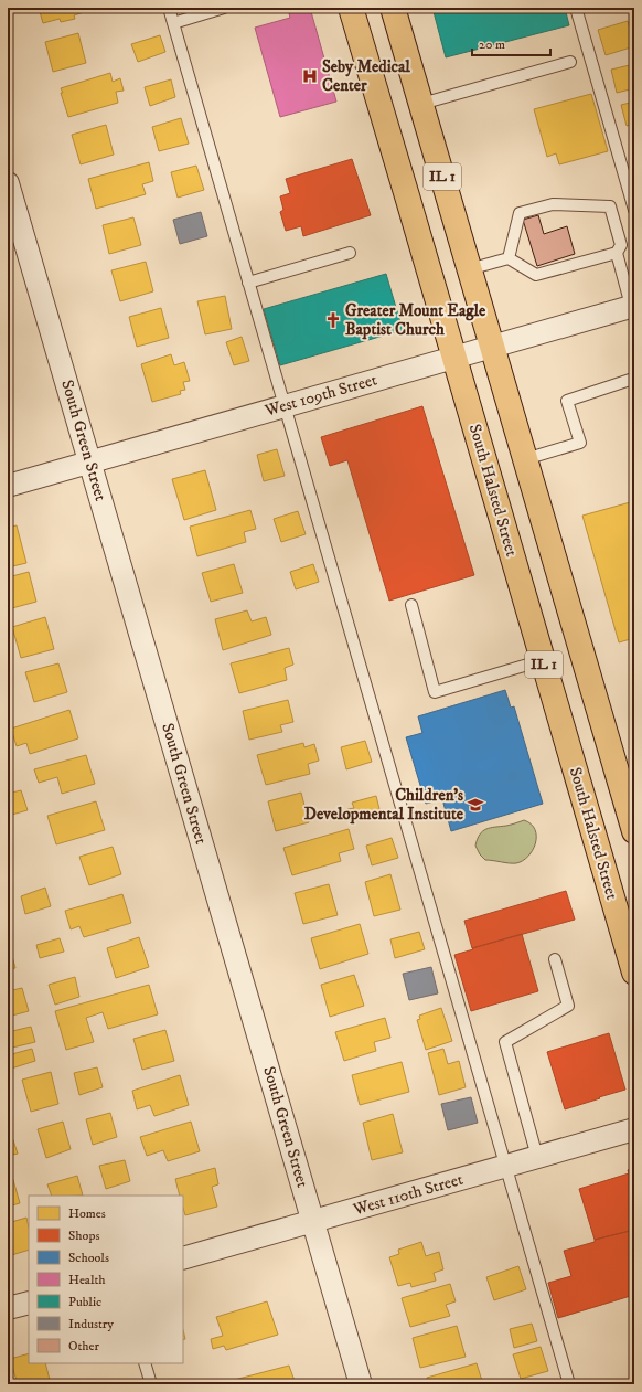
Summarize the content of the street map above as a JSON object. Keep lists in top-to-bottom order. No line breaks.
{"streets":{"main road":["IL 1","South Halsted Street"],"street":["West 109th Street","South Green Street","West 110th Street"]},"crossings":[["IL 1","West 109th Street"],["West 109th Street","South Green Street"],["West 109th Street","South Halsted Street"],["South Green Street","West 110th Street"]],"places":{"hospital":["Seby Medical Center"],"church":["Greater Mount Eagle Baptist Church"],"school or university":["Children's Developmental Institute"]},"legend":["Homes","Shops","Schools","Health","Public","Industry","Other"],"scale_bar":"20 m"}
